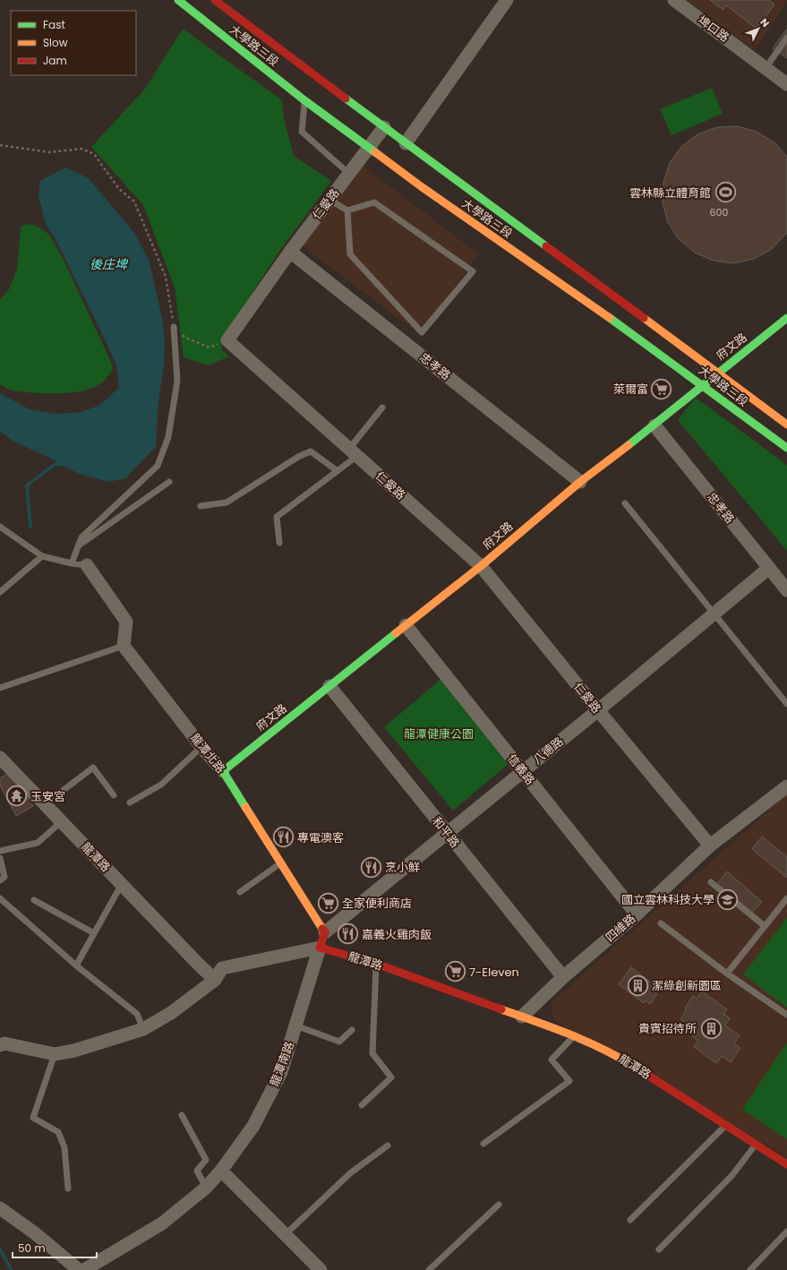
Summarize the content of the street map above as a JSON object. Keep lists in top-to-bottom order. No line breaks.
{"streets":{"street":["埤口路","大學路三段","仁愛路","府文路","忠孝路","八德路","龍潭北路","信義路","和平路","龍潭路","四維路","龍潭南路"]},"crossings":[["大學路三段","仁愛路"],["大學路三段","府文路"],["仁愛路","府文路"],["仁愛路","忠孝路"],["仁愛路","八德路"],["仁愛路","四維路"],["府文路","忠孝路"],["府文路","龍潭北路"],["府文路","信義路"],["府文路","和平路"],["忠孝路","八德路"],["八德路","龍潭北路"],["八德路","信義路"],["八德路","和平路"],["信義路","四維路"],["和平路","四維路"],["龍潭路","四維路"],["龍潭路","龍潭南路"]],"water":["後庄埤"],"parks":["龍潭健康公園"],"places":{"sports":["雲林縣立體育館"],"supermarket":["萊爾富","全家便利商店","7-Eleven"],"temple":["玉安宮"],"restaurant":["專電澳客","烹小鮮","嘉義火雞肉飯"],"school or university":["國立雲林科技大學"],"building":["潔綠創新園區","貴賓招待所"]},"house_numbers":["600"],"legend":["Fast","Slow","Jam"],"scale_bar":"50 m","north":"top right"}
